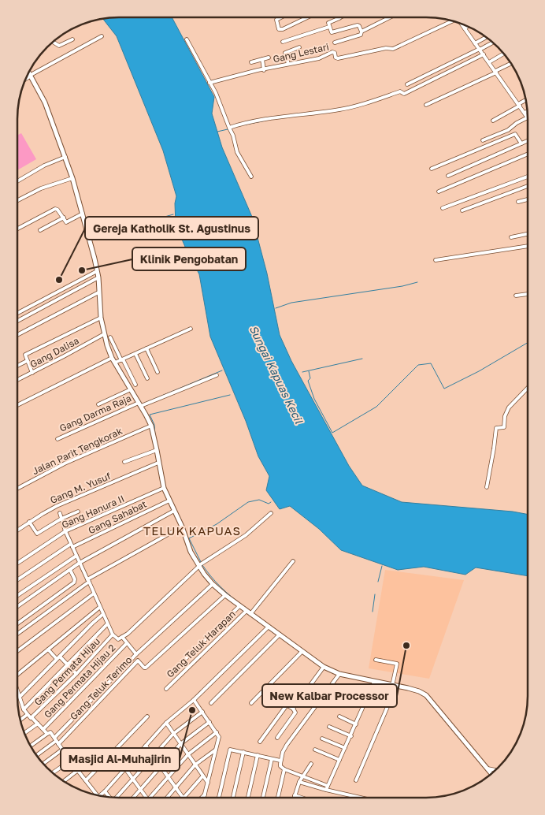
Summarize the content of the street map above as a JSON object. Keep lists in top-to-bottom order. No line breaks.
{"streets":{"street":["Gang Lestari","Gang Dalisa","Gang Darma Raja","Jalan Parit Tengkorak","Gang M. Yusuf","Gang Hanura II","Gang Sahabat","Gang Teluk Harapan","Gang Permata Hijau","Gang Permata Hijau 2","Gang Teluk Terimo"]},"crossings":[["Gang Hanura II","Gang Permata Hijau"],["Gang Sahabat","Gang Permata Hijau"]],"districts":["TELUK KAPUAS"],"water":["Sungai Kapuas Kecil"],"places":["Klinik Pengobatan","Gereja Katholik St. Agustinus","New Kalbar Processor","Masjid Al-Muhajirin"]}
